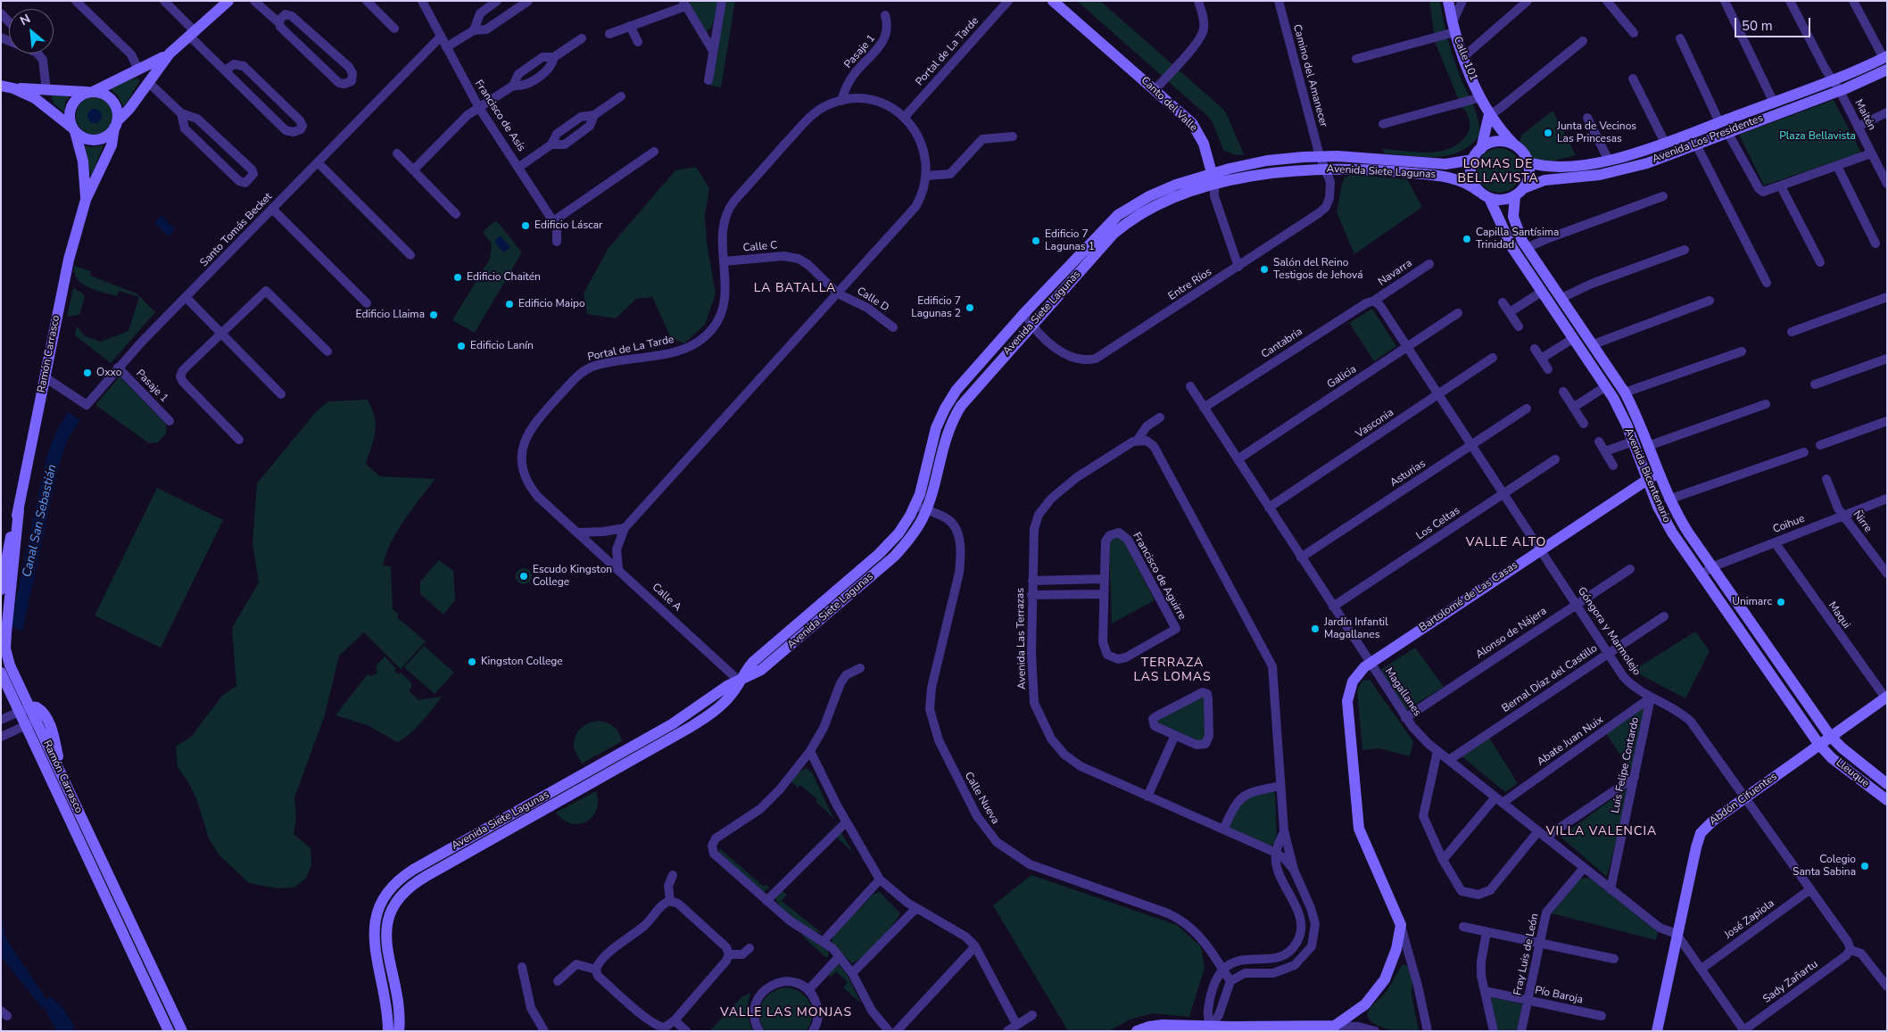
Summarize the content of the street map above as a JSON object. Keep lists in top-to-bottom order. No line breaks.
{"streets":{"street":["Pasaje 1","Portal de La Tarde","Calle 101","Camino del Amanecer","Canto del Valle","Maitén","Francisco de Asís","Avenida Los Presidentes","Avenida Siete Lagunas","Santo Tomás Becket","Calle C","Navarra","Entre Ríos","Calle D","Cantabria","Ramón Carrasco","Galicia","Vasconia","Asturias","Avenida Bicentenario","Ñirre","Los Celtas","Coihue","Francisco de Aguirre","Bartolomé de Las Casas","Calle A","Maqui","Góngora y Marmolejo","Alonso de Nájera","Avenida Las Terrazas","Bernal Díaz del Castillo","Magallanes","Abate Juan Nuix","Luis Felipe Contardo","Lleuque","Calle Nueva","Abdón Cifuentes","José Zapiola","Fray Luis de León","Sady Zañartu","Pío Baroja"]},"crossings":[["Pasaje 1","Portal de La Tarde"],["Pasaje 1","Santo Tomás Becket"],["Portal de La Tarde","Calle C"],["Portal de La Tarde","Calle D"],["Portal de La Tarde","Calle A"],["Calle 101","Avenida Los Presidentes"],["Calle 101","Avenida Siete Lagunas"],["Calle 101","Avenida Bicentenario"],["Camino del Amanecer","Avenida Siete Lagunas"],["Camino del Amanecer","Entre Ríos"],["Canto del Valle","Avenida Siete Lagunas"],["Canto del Valle","Entre Ríos"],["Maitén","Avenida Los Presidentes"],["Francisco de Asís","Santo Tomás Becket"],["Avenida Los Presidentes","Avenida Siete Lagunas"],["Avenida Los Presidentes","Avenida Bicentenario"],["Avenida Siete Lagunas","Entre Ríos"],["Avenida Siete Lagunas","Avenida Bicentenario"],["Avenida Siete Lagunas","Calle A"],["Avenida Siete Lagunas","Calle Nueva"],["Santo Tomás Becket","Ramón Carrasco"],["Calle C","Calle D"],["Navarra","Cantabria"],["Navarra","Góngora y Marmolejo"],["Cantabria","Góngora y Marmolejo"],["Cantabria","Magallanes"],["Galicia","Góngora y Marmolejo"],["Galicia","Magallanes"],["Vasconia","Góngora y Marmolejo"],["Vasconia","Magallanes"],["Asturias","Góngora y Marmolejo"],["Asturias","Magallanes"],["Avenida Bicentenario","Coihue"],["Avenida Bicentenario","Bartolomé de Las Casas"],["Avenida Bicentenario","Lleuque"],["Avenida Bicentenario","Abdón Cifuentes"],["Ñirre","Coihue"],["Los Celtas","Góngora y Marmolejo"],["Los Celtas","Magallanes"],["Coihue","Maqui"],["Bartolomé de Las Casas","Góngora y Marmolejo"],["Bartolomé de Las Casas","Magallanes"],["Maqui","Abdón Cifuentes"],["Góngora y Marmolejo","Alonso de Nájera"],["Góngora y Marmolejo","Bernal Díaz del Castillo"],["Góngora y Marmolejo","Abate Juan Nuix"],["Góngora y Marmolejo","Luis Felipe Contardo"],["Góngora y Marmolejo","Abdón Cifuentes"],["Góngora y Marmolejo","José Zapiola"],["Góngora y Marmolejo","Sady Zañartu"],["Alonso de Nájera","Magallanes"],["Avenida Las Terrazas","Calle Nueva"],["Bernal Díaz del Castillo","Magallanes"],["Magallanes","Abate Juan Nuix"],["Magallanes","Luis Felipe Contardo"],["Magallanes","Abdón Cifuentes"],["Magallanes","Fray Luis de León"],["Abate Juan Nuix","Luis Felipe Contardo"],["Lleuque","Abdón Cifuentes"],["Fray Luis de León","Pío Baroja"]],"districts":["LOMAS DE BELLAVISTA","LA BATALLA","VALLE ALTO","TERRAZA LAS LOMAS","VILLA VALENCIA","VALLE LAS MONJAS"],"water":["Canal San Sebastián"],"parks":["Plaza Bellavista"],"places":["Junta de Vecinos Las Princesas","Edificio Láscar","Capilla Santísima Trinidad","Edificio 7 Lagunas 1","Salón del Reino Testigos de Jehová","Edificio Chaitén","Edificio Maipo","Edificio 7 Lagunas 2","Edificio Llaima","Edificio Lanín","Oxxo","Escudo Kingston College","Unimarc","Jardín Infantil Magallanes","Kingston College","Colegio Santa Sabina"],"scale_bar":"50 m","north":"top left"}
